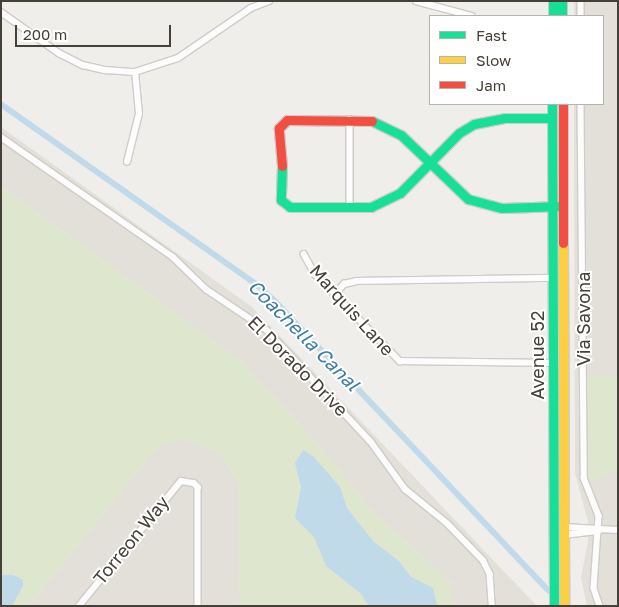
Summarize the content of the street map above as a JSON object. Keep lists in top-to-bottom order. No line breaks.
{"streets":{"main road":["Avenue 52"],"street":["Marquis Lane","Via Savona","El Dorado Drive","Torreon Way"]},"crossings":[["Marquis Lane","Avenue 52"]],"water":["Coachella Canal"],"legend":["Fast","Slow","Jam"],"scale_bar":"200 m"}
